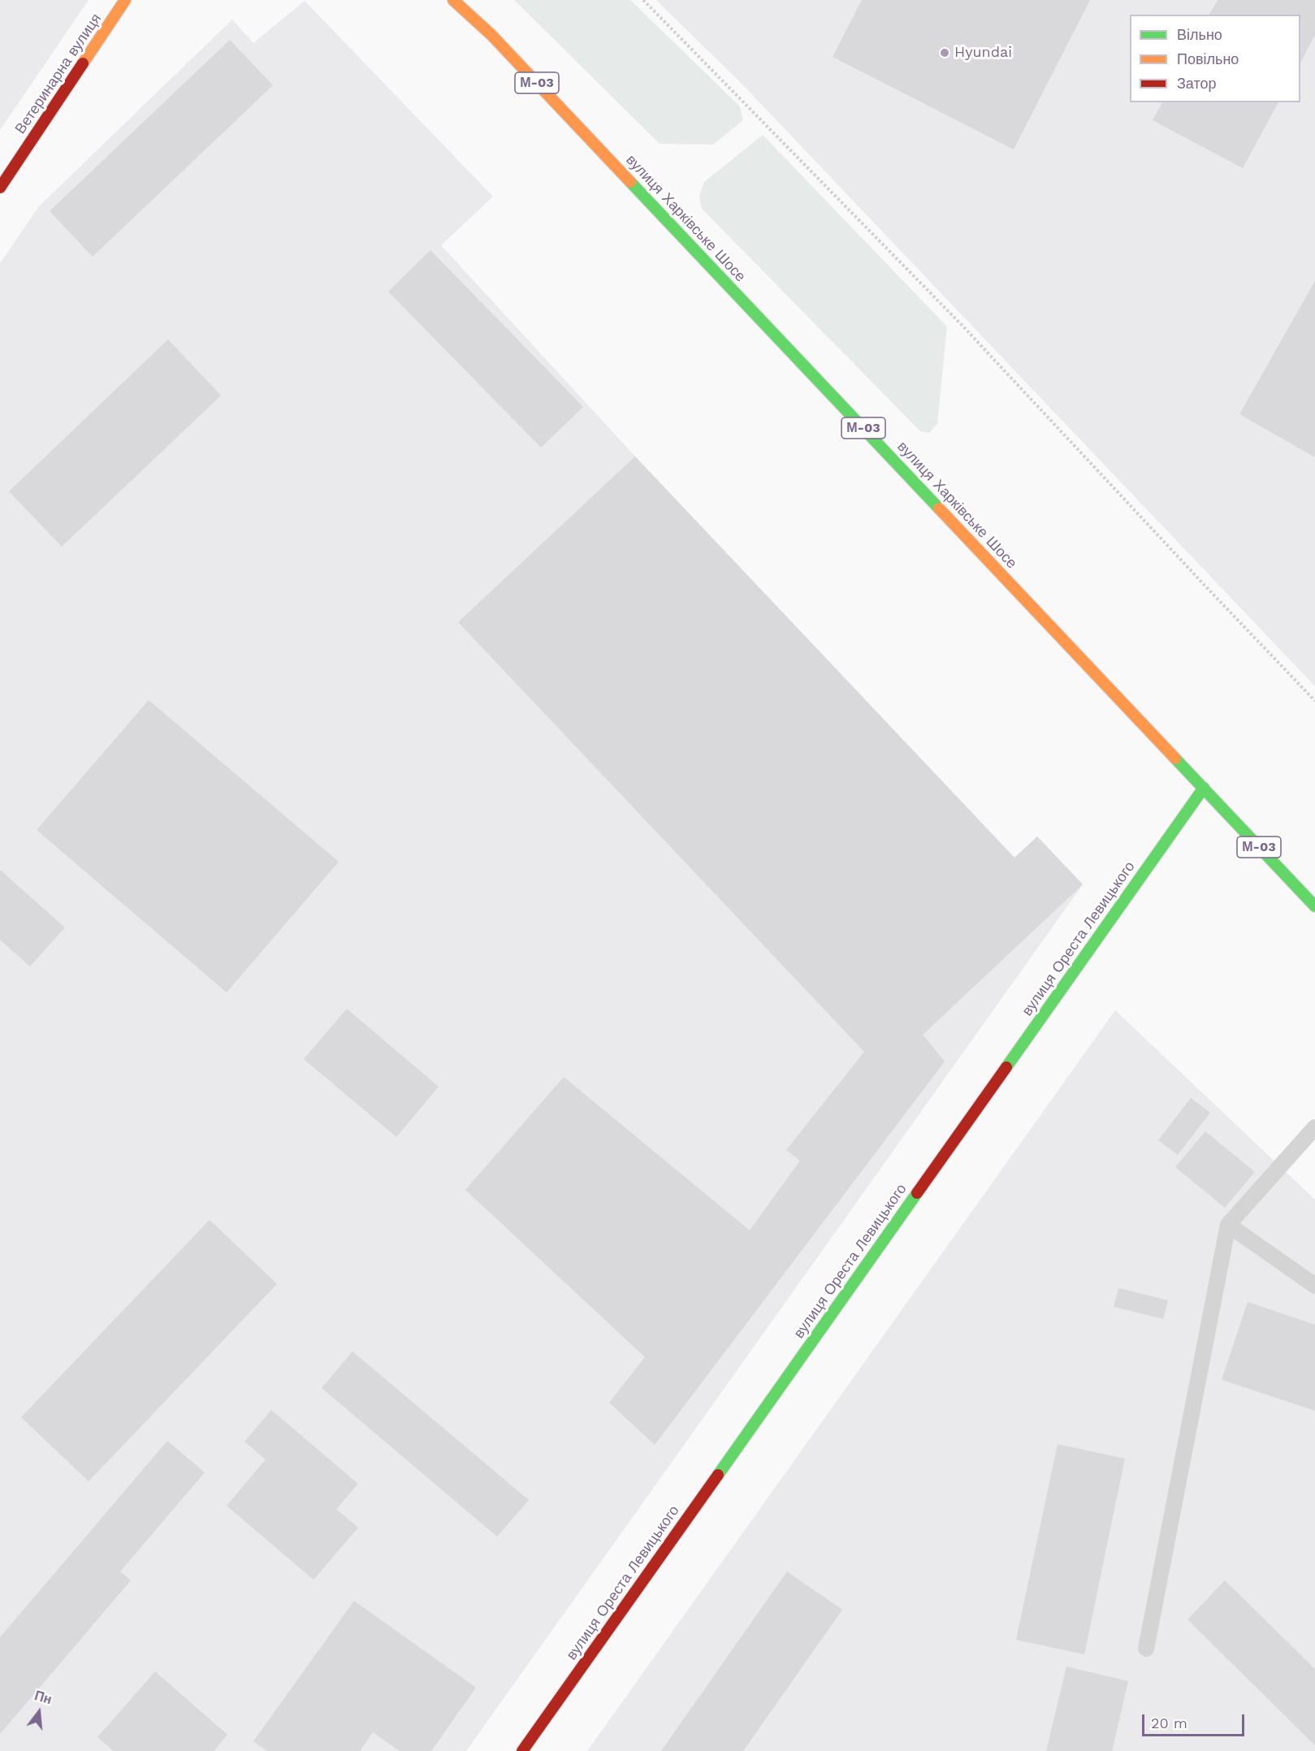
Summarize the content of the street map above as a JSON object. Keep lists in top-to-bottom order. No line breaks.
{"streets":{"main road":["Ветеринарна вулиця","М-03","вулиця Харківське Шосе","вулиця Ореста Левицького"]},"crossings":[["вулиця Харківське Шосе","вулиця Ореста Левицького"]],"places":["Hyundai"],"legend":["Вільно","Повільно","Затор"],"scale_bar":"20 m","north":"top"}
